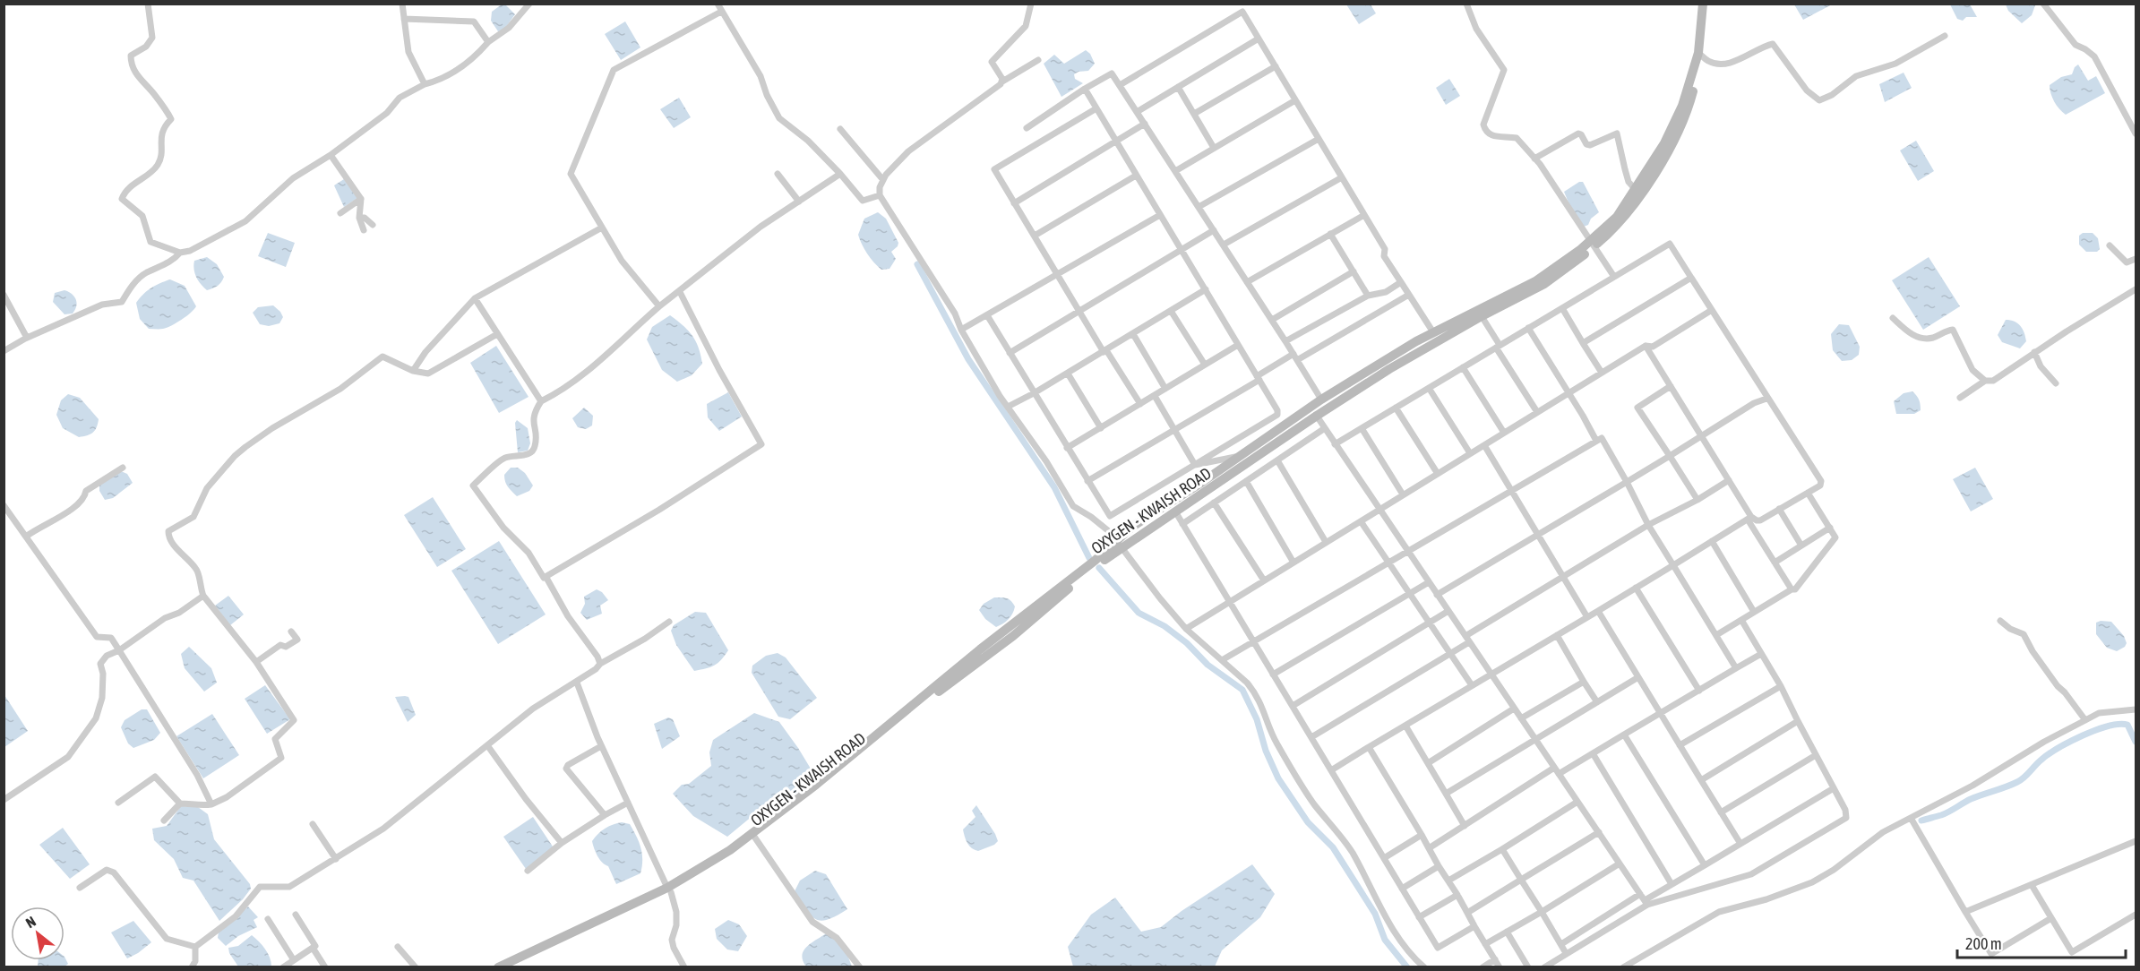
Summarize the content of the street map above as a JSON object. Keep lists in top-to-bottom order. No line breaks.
{"streets":{"main road":["OXYGEN - KWAISH ROAD"]},"scale_bar":"200 m","north":"top left"}
